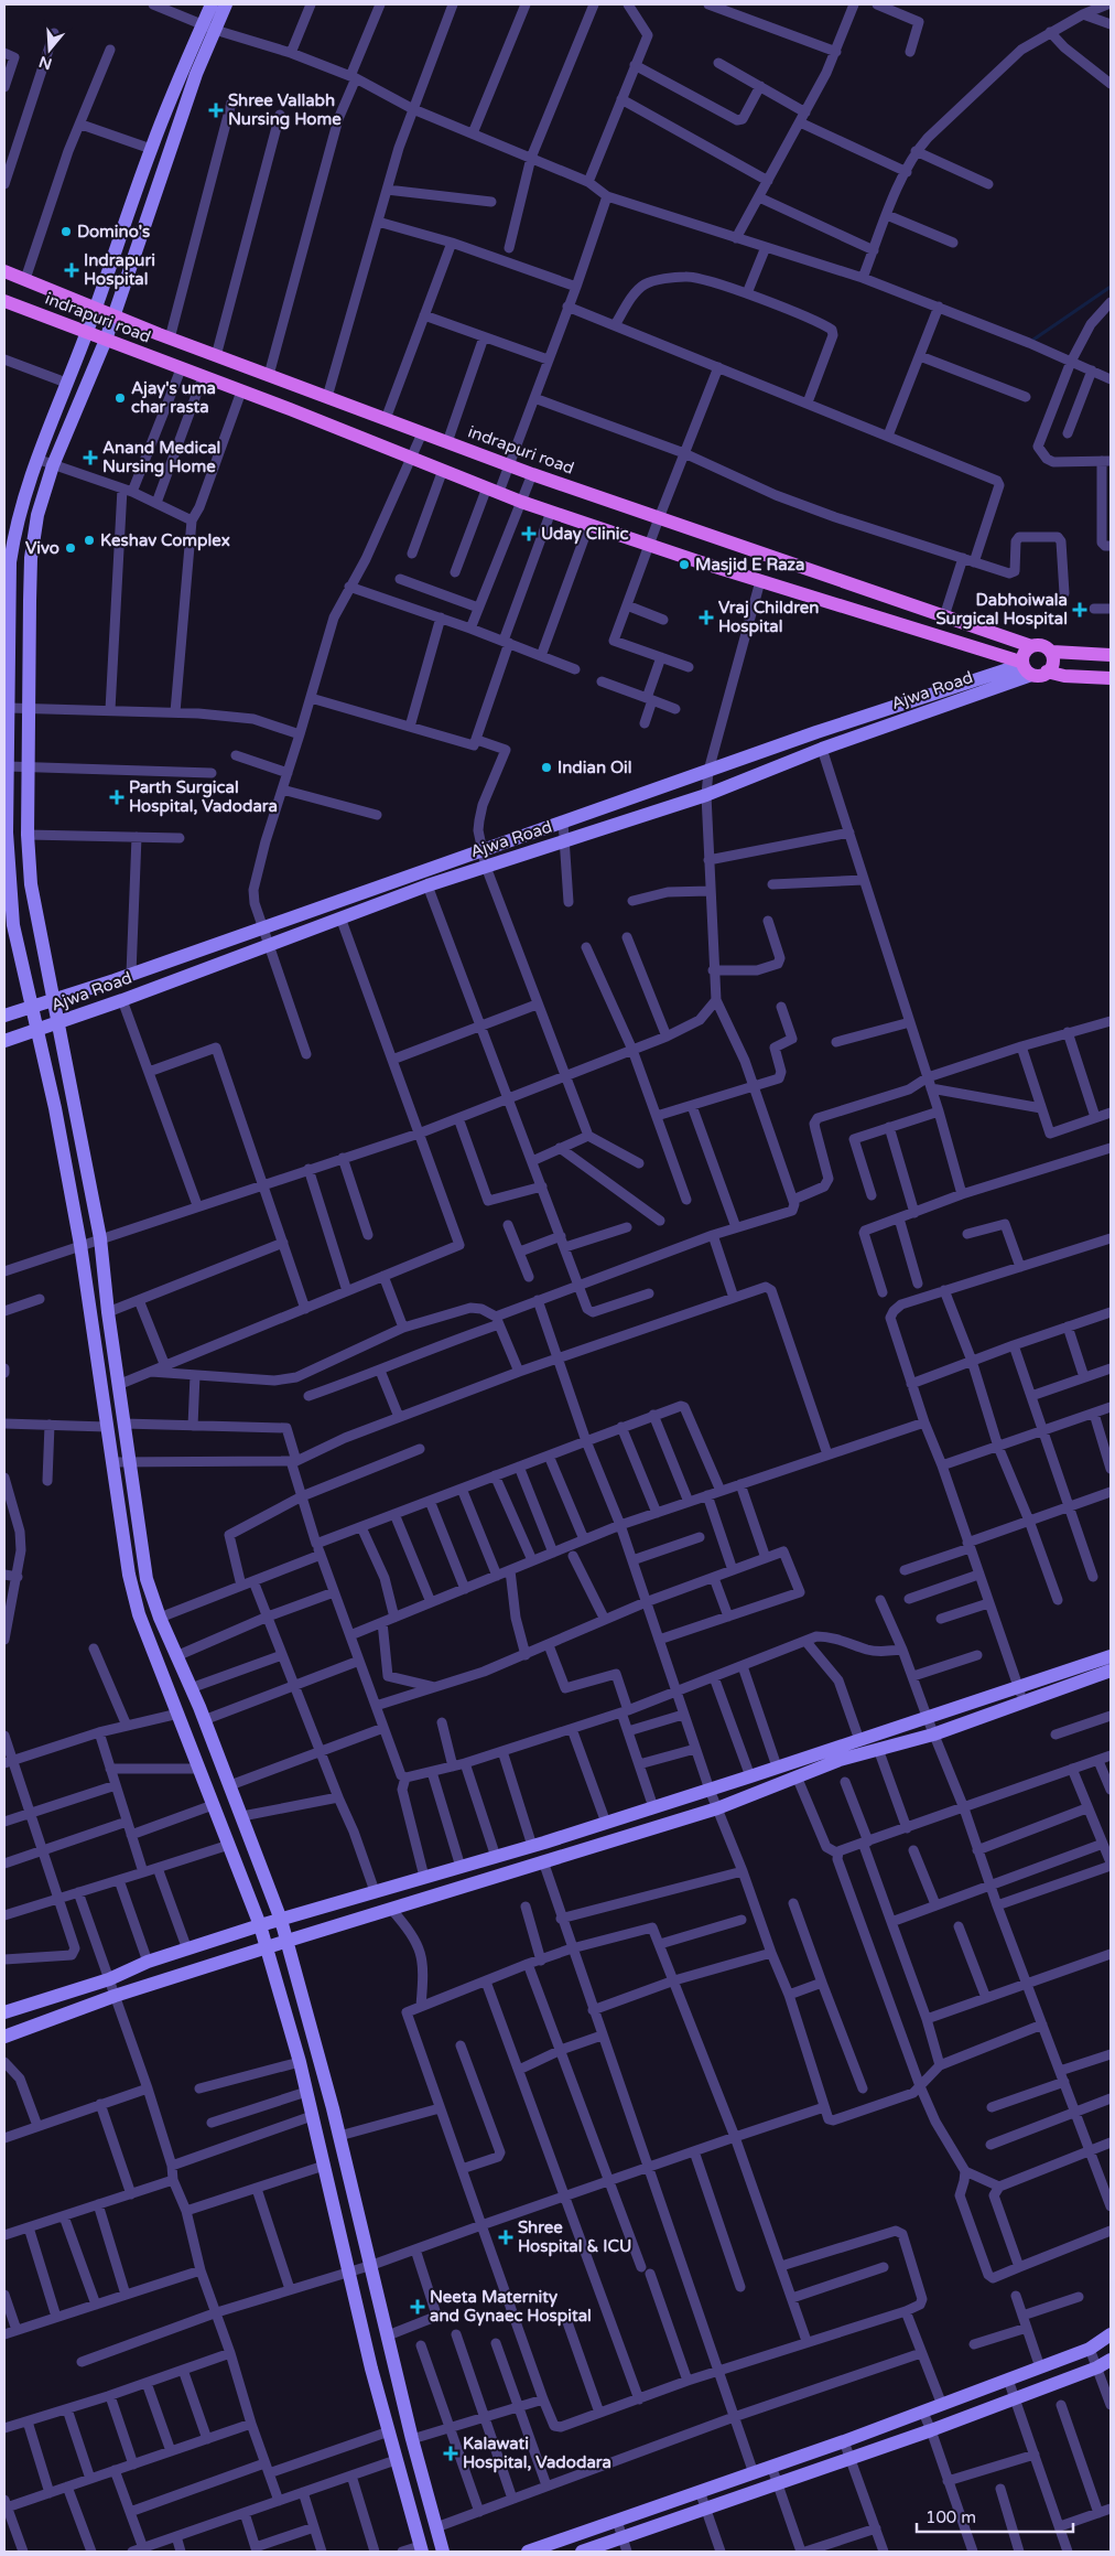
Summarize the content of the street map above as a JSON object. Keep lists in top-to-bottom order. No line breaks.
{"streets":{"main road":["indrapuri road"],"street":["Ajwa Road"]},"crossings":[["indrapuri road","Ajwa Road"]],"places":{"health":["Shree Vallabh Nursing Home","Indrapuri Hospital","Anand Medical Nursing Home","Uday Clinic","Dabhoiwala Surgical Hospital","Vraj Children Hospital","Parth Surgical Hospital, Vadodara","Shree Hospital & ICU","Neeta Maternity and Gynaec Hospital","Kalawati Hospital, Vadodara"],"other":["Domino's","Ajay's uma char rasta","Keshav Complex","Vivo","Masjid E Raza","Indian Oil"]},"scale_bar":"100 m","north":"bottom"}
